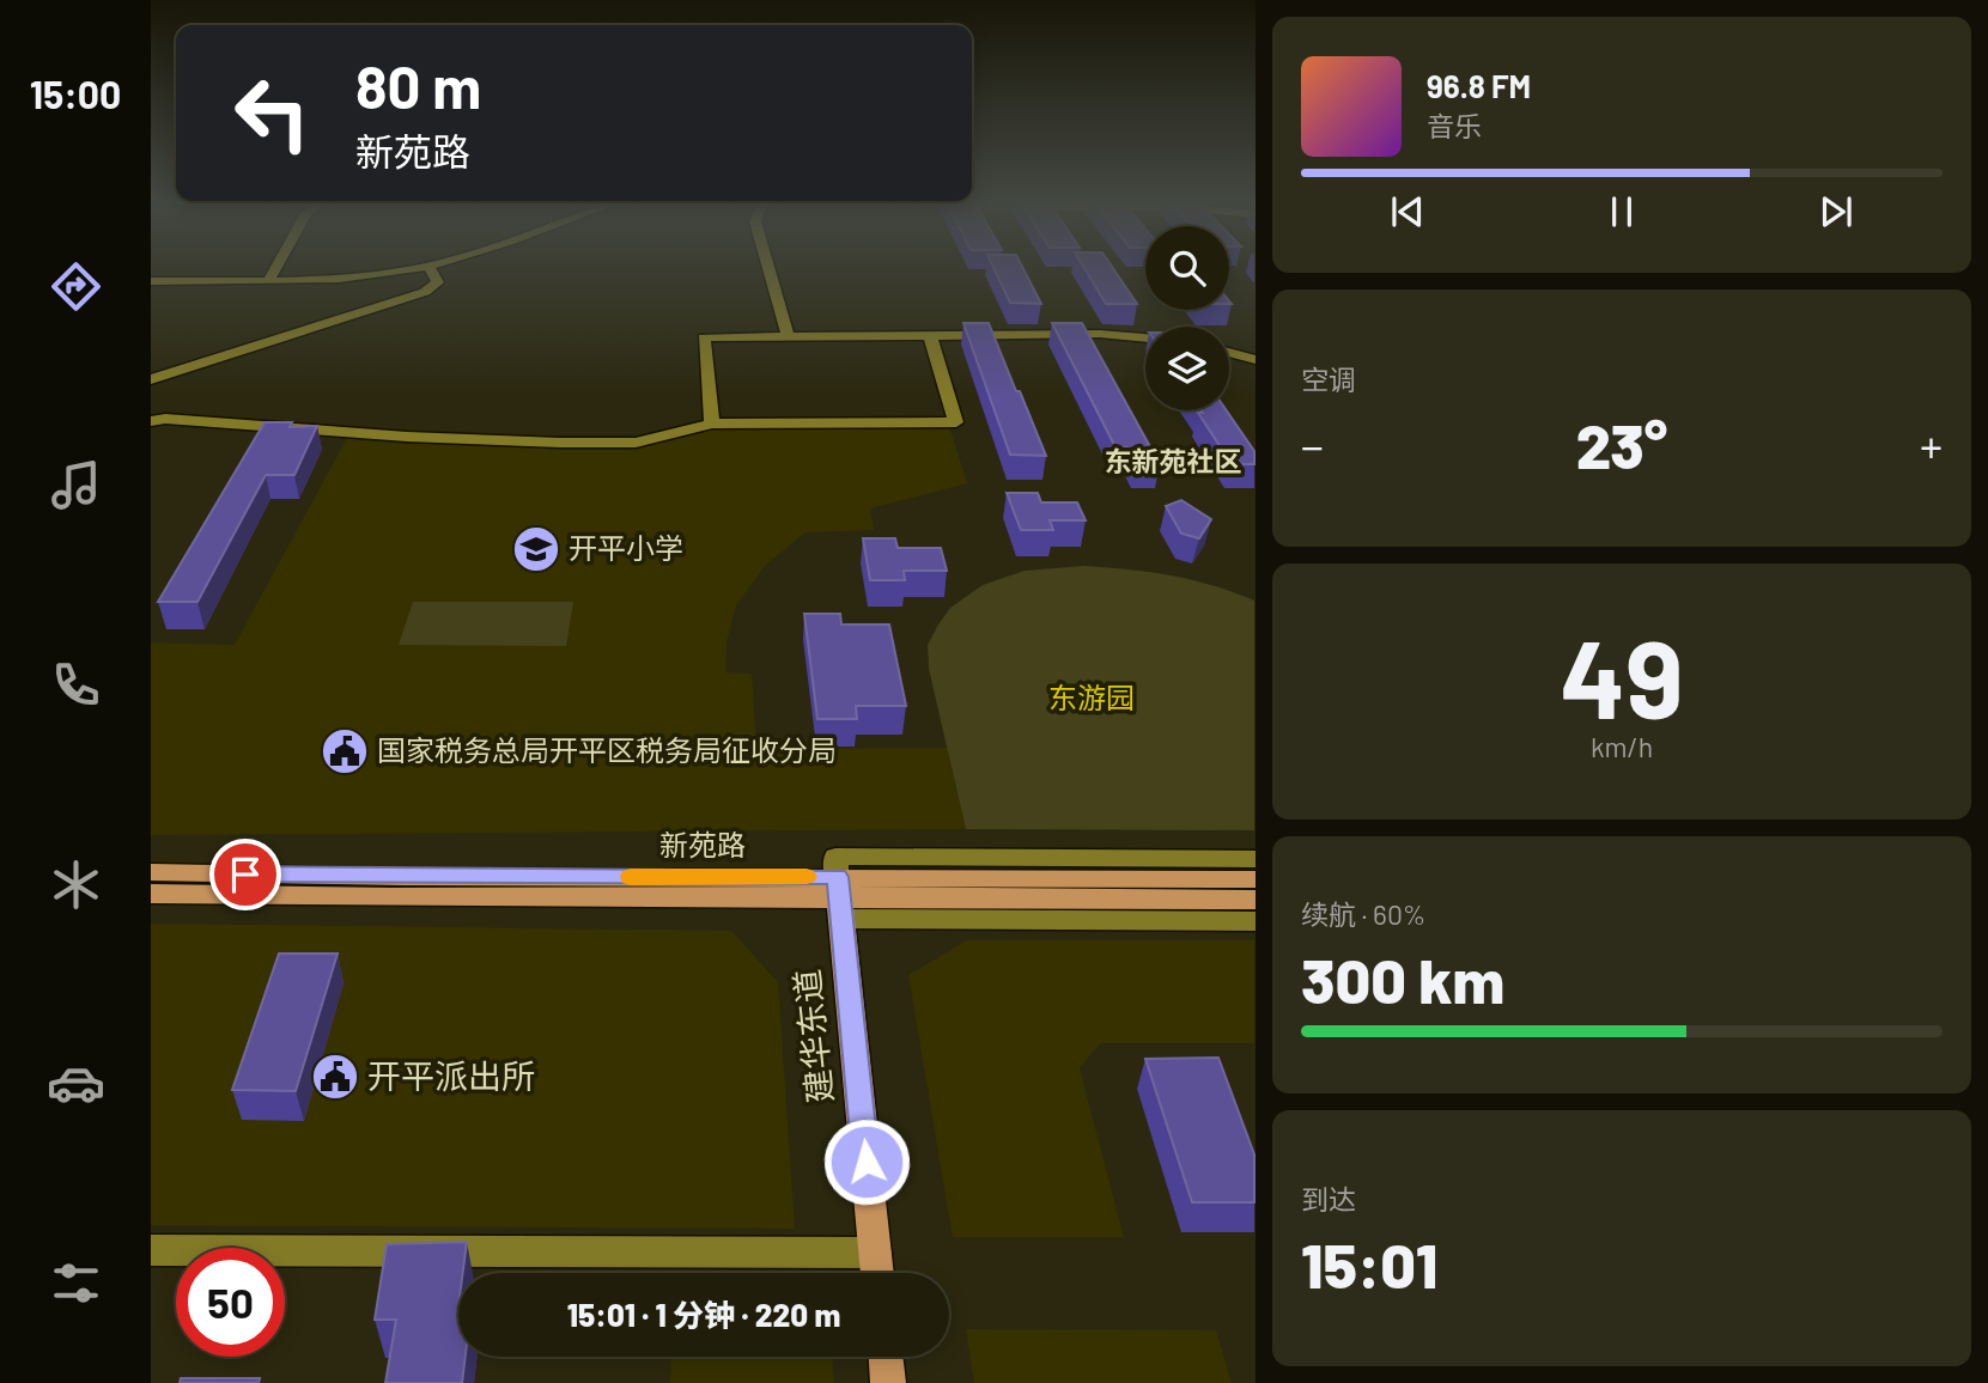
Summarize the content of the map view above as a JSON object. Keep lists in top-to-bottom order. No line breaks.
{"streets":{"main road":["新苑路","建华东道"]},"crossings":[["新苑路","建华东道"]],"districts":["东新苑社区"],"parks":["东游园"],"places":{"school or university":["开平小学"],"public building":["国家税务总局开平区税务局征收分局","开平派出所"]},"page":{"tabs":"15:00","turn":["80 m","新苑路"],"song":["96.8 FM","音乐"],"tile":["空调",["49","km/h"],["续航 · 60%","300 km"],["到达","15:01"]],"heat":["−","23°","+"],"limit":"50","trip":"15:01 · 1 分钟 · 220 m"}}
